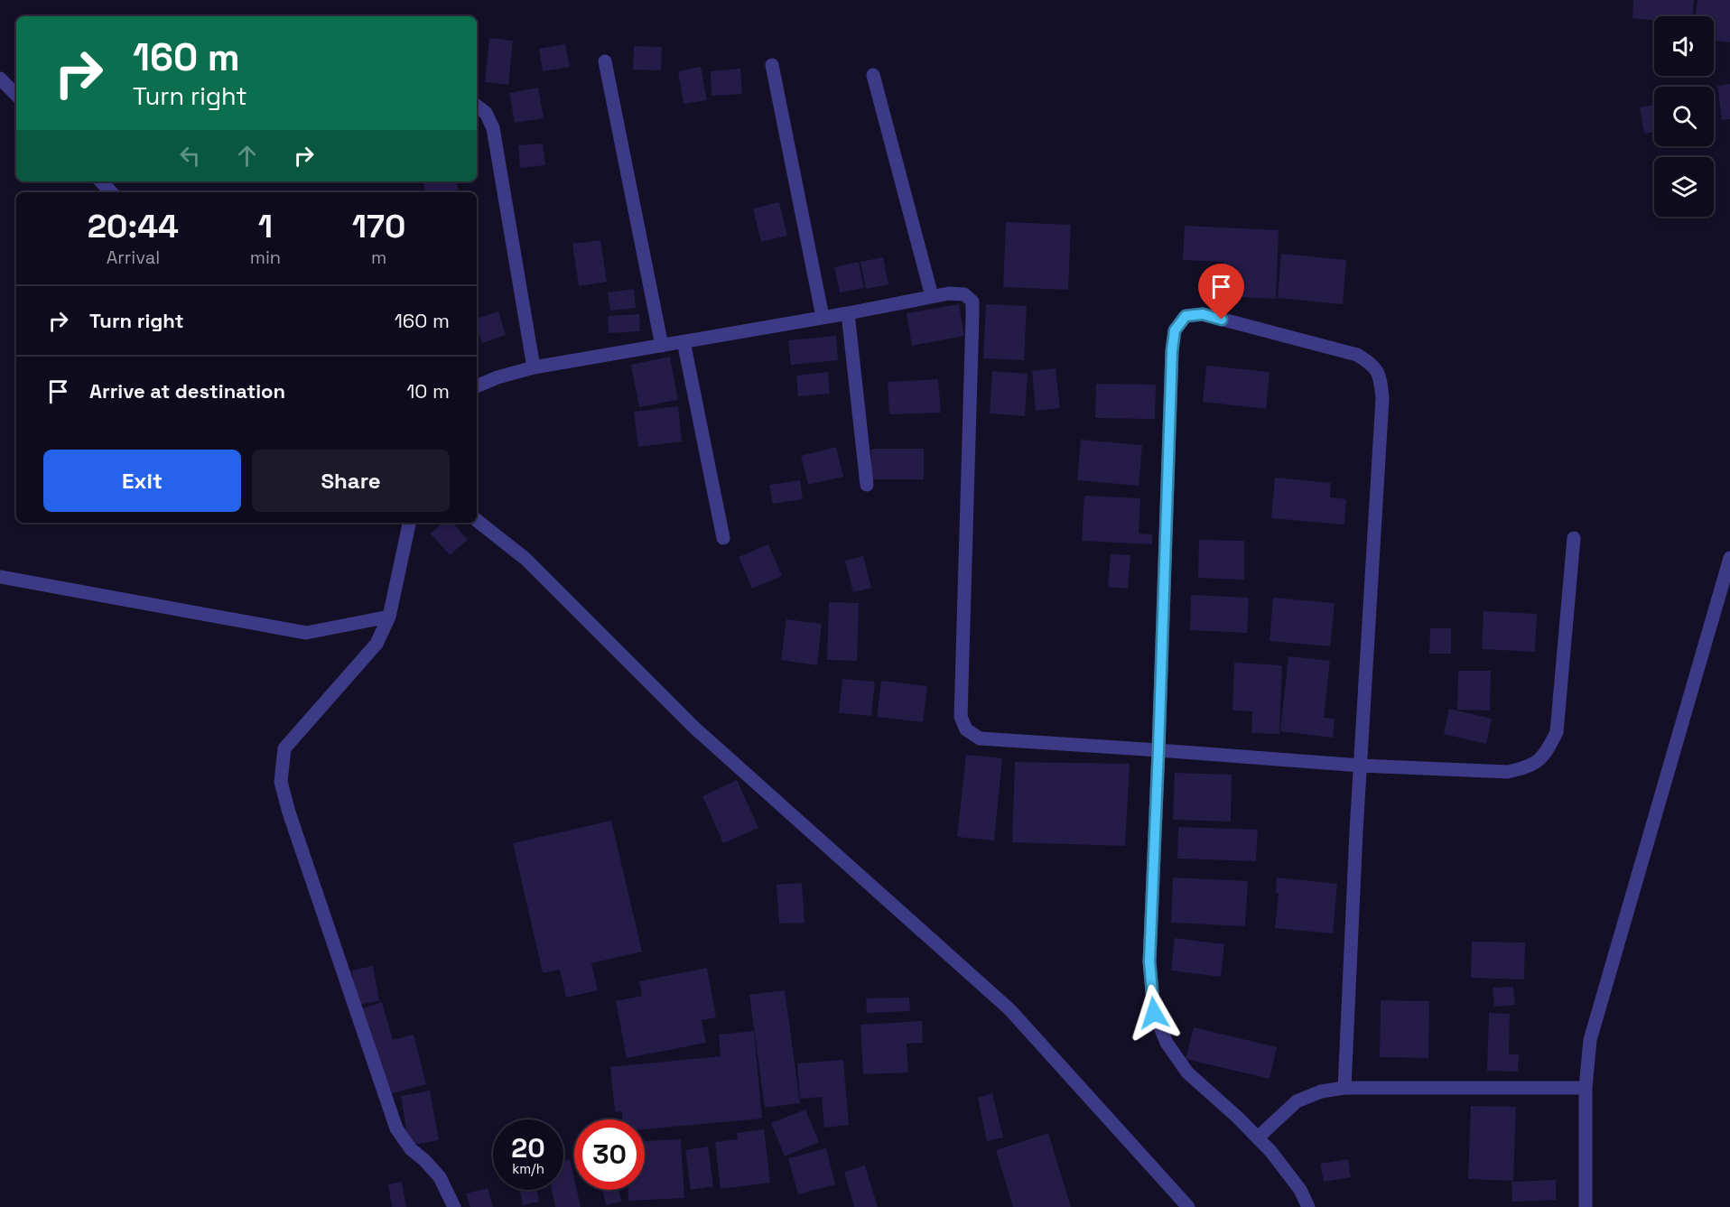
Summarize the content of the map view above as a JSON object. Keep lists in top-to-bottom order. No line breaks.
{"page":{"turn":["160 m","Turn right"],"eta":["20:44","Arrival","1","min","170","m"],"list":[{"name":"Turn right","value":"160 m"},{"name":"Arrive at destination","value":"10 m"}],"buttons":["Exit","Share"],"speed":"20 km/h","limit":"30"}}
